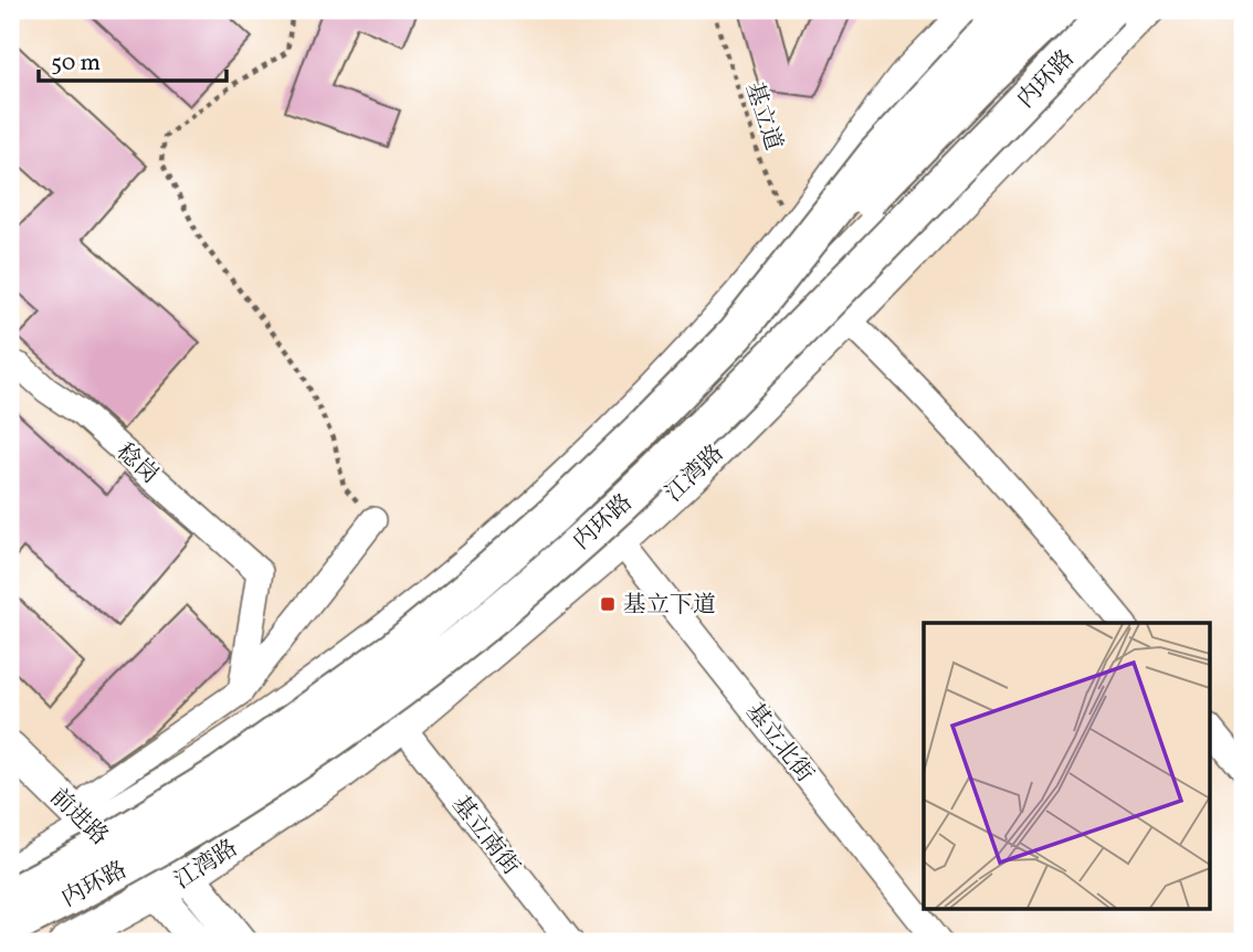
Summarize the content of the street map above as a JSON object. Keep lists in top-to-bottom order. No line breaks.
{"streets":{"highway":["内环路"],"main road":["江湾路","前进路"],"street":["稔岗","基立北街","基立南街"],"path":["基立道"]},"crossings":[["江湾路","基立北街"],["江湾路","前进路"],["江湾路","基立南街"]],"places":{"transit":["基立下道"]},"scale_bar":"50 m"}
